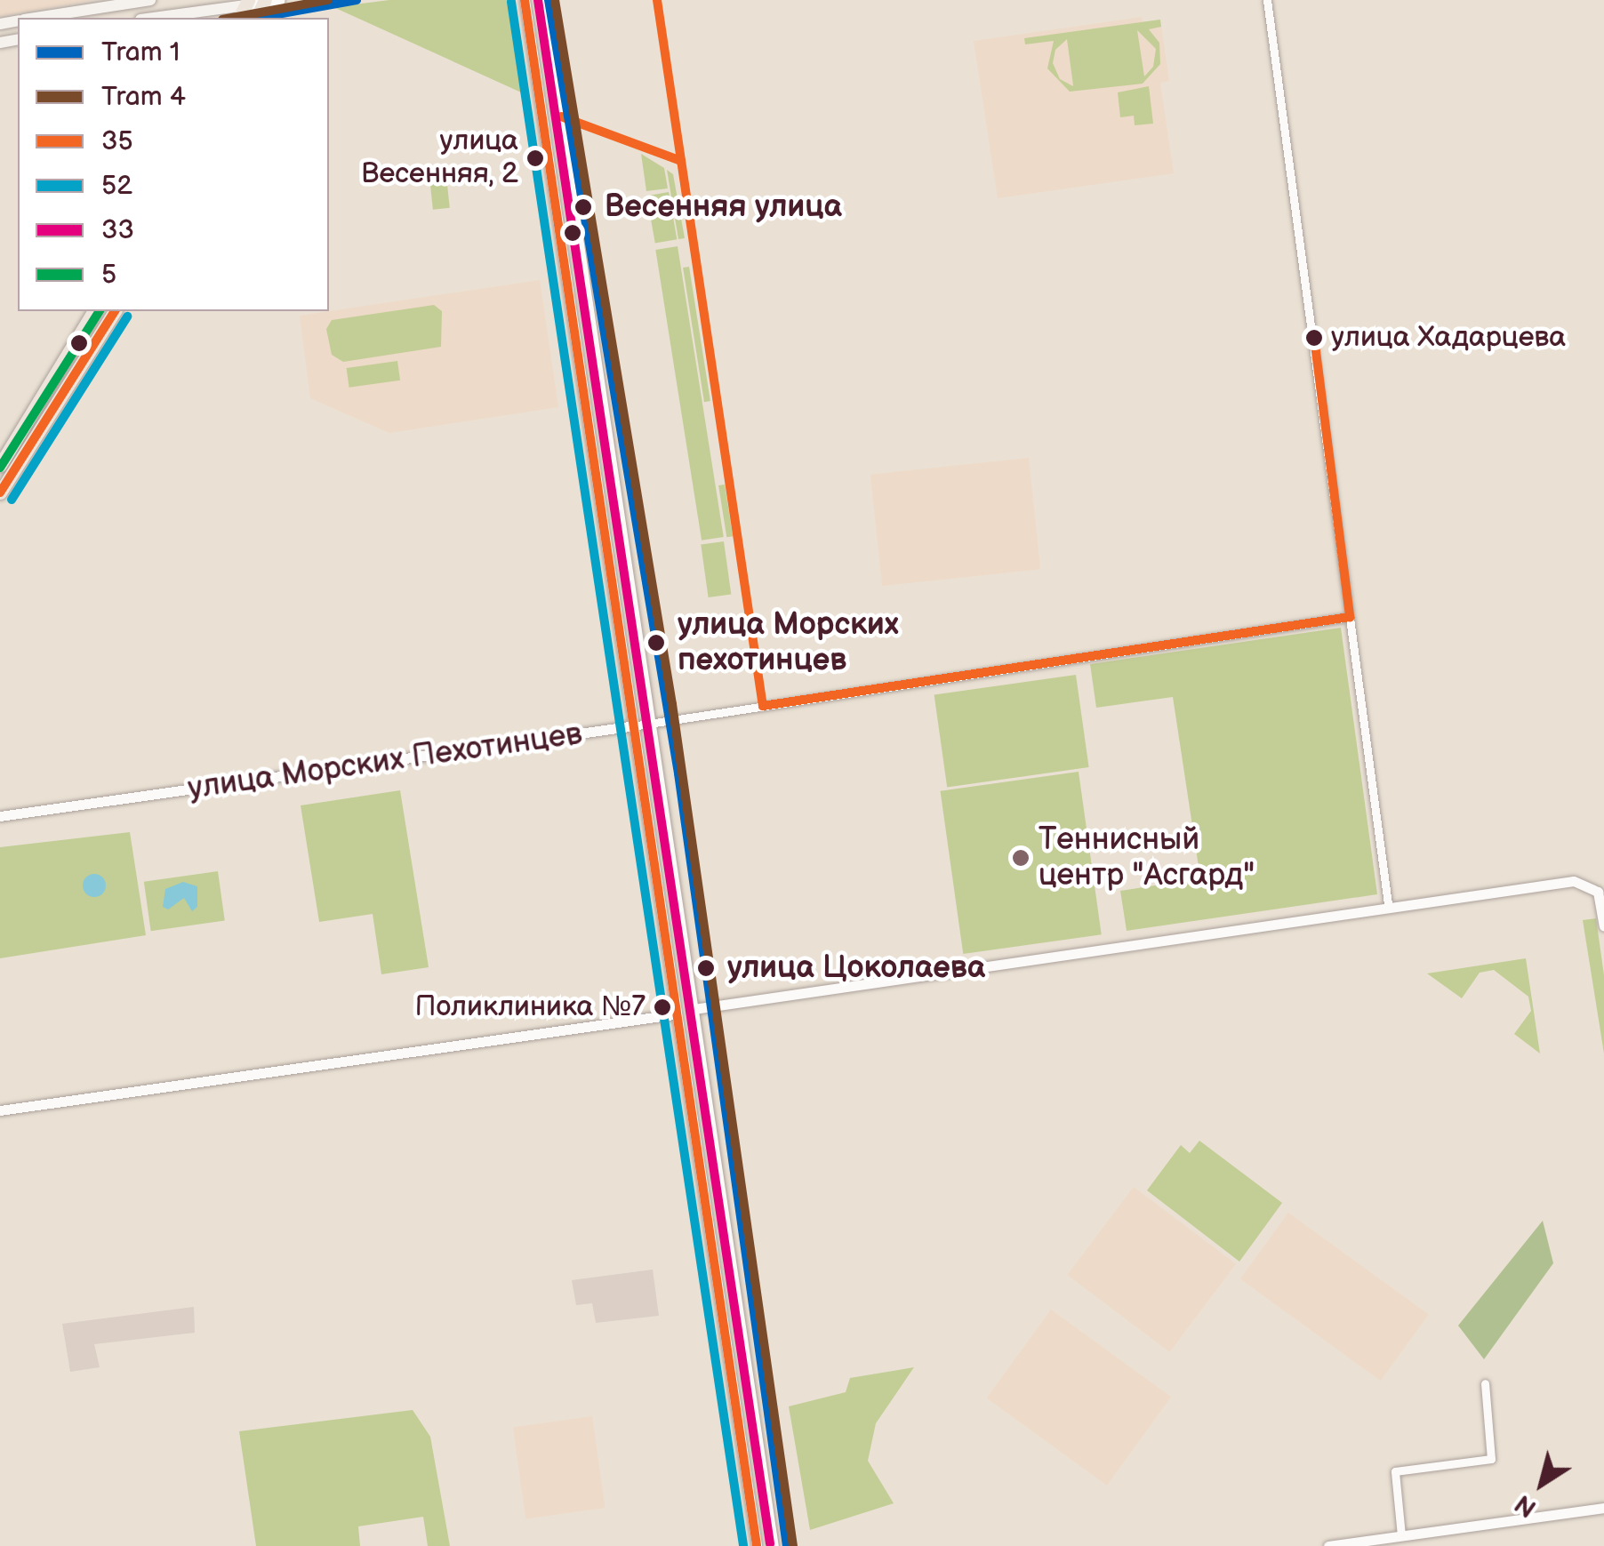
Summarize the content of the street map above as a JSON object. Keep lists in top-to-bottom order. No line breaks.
{"streets":{"street":["улица Морских Пехотинцев"]},"places":["улица Весенняя, 2","Весенняя улица","улица Хадарцева","улица Морских пехотинцев","Теннисный центр \"Асгард\"","улица Цоколаева","Поликлиника №7"],"lines":["tram line 1","tram line 4","transit line 35","transit line 33","transit line 52","transit line 5"],"legend":["Tram 1","Tram 4","35","52","33","5"],"north":"bottom left"}
